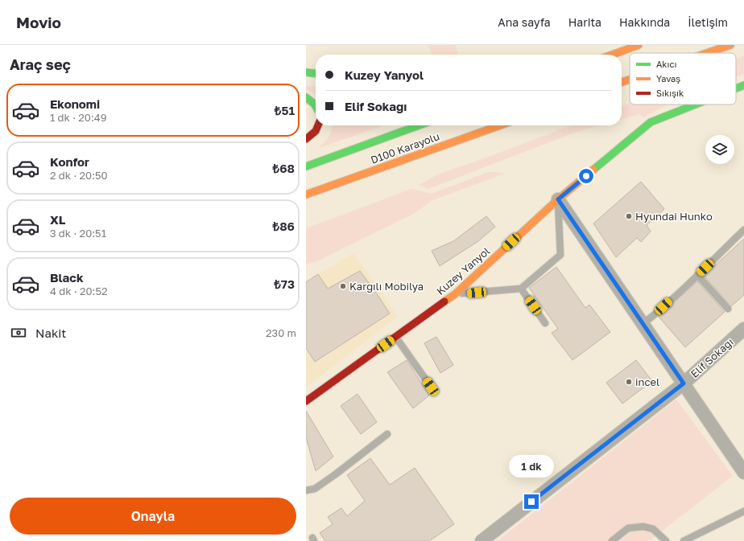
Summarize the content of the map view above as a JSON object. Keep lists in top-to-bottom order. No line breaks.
{"streets":{"main road":["D100 Karayolu","Kuzey Yanyol"],"street":["Elif Sokağı"]},"places":["Hyundai Hunko","Kargılı Mobilya","incel"],"legend":["Akıcı","Yavaş","Sıkışık"],"page":{"header":"Movio","nav":["Ana sayfa","Harita","Hakkında","İletişim"],"heading":"Araç seç","banner":["Kuzey Yanyol","Elif Sokağı"],"list":[{"name":"Ekonomi","note":"1 dk · 20:49","value":"₺51"},{"name":"Konfor","note":"2 dk · 20:50","value":"₺68"},{"name":"XL","note":"3 dk · 20:51","value":"₺86"},{"name":"Black","note":"4 dk · 20:52","value":"₺73"}],"pay":["Nakit","230 m"],"bubble":"1 dk","buttons":"Onayla"}}
